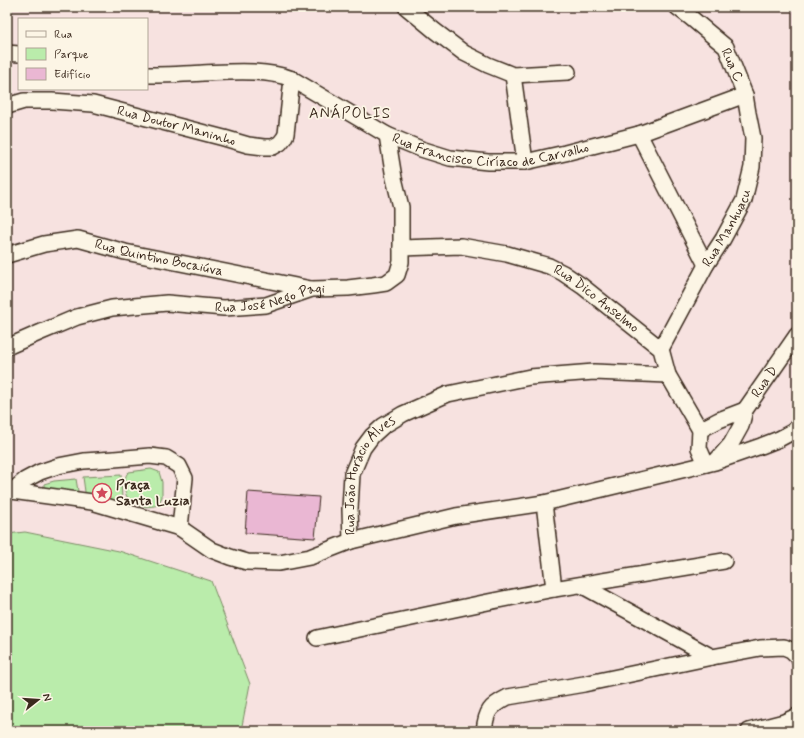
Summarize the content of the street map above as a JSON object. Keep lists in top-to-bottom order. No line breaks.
{"streets":{"street":["Rua C","Rua Doutor Maninho","Rua Francisco Ciríaco de Carvalho","Rua Manhuacu","Rua Quintino Bocaiúva","Rua José Nego Pagi","Rua Dico Anselmo","Rua D","Rua João Horácio Alves"]},"crossings":[["Rua C","Rua Francisco Ciríaco de Carvalho"],["Rua C","Rua Manhuacu"],["Rua Doutor Maninho","Rua Francisco Ciríaco de Carvalho"],["Rua Francisco Ciríaco de Carvalho","Rua Manhuacu"],["Rua Francisco Ciríaco de Carvalho","Rua José Nego Pagi"],["Rua Manhuacu","Rua Dico Anselmo"],["Rua Quintino Bocaiúva","Rua José Nego Pagi"],["Rua José Nego Pagi","Rua Dico Anselmo"],["Rua D","Rua João Horácio Alves"]],"districts":["ANÁPOLIS"],"places":{"place":["Praça Santa Luzia"]},"legend":["Rua","Parque","Edifício"],"north":"right"}
